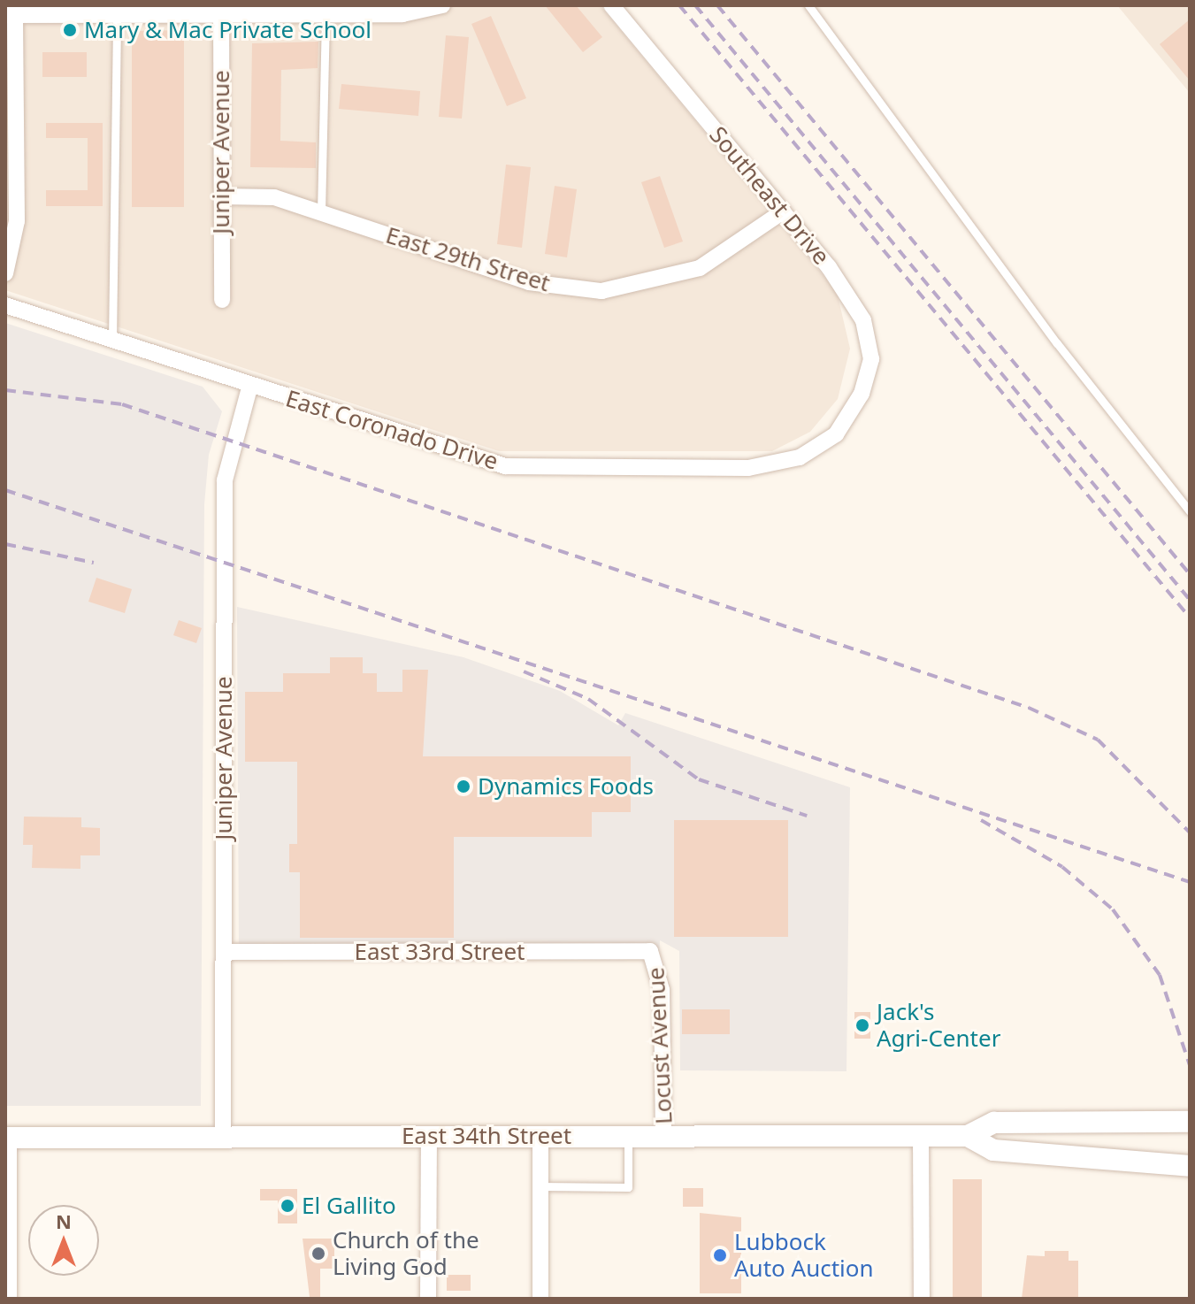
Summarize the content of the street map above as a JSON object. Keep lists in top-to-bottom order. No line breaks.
{"streets":{"main road":["East 34th Street"],"street":["Juniper Avenue","Southeast Drive","East 29th Street","East Coronado Drive","East 33rd Street","Locust Avenue"]},"crossings":[["Juniper Avenue","East 29th Street"],["Juniper Avenue","East Coronado Drive"],["Juniper Avenue","East 33rd Street"],["Juniper Avenue","East 34th Street"],["Southeast Drive","East 29th Street"],["Southeast Drive","East Coronado Drive"],["East 33rd Street","Locust Avenue"],["Locust Avenue","East 34th Street"]],"places":["Mary & Mac Private School","Dynamics Foods","Jack's Agri-Center","El Gallito","Church of the Living God","Lubbock Auto Auction"],"north":"top"}
